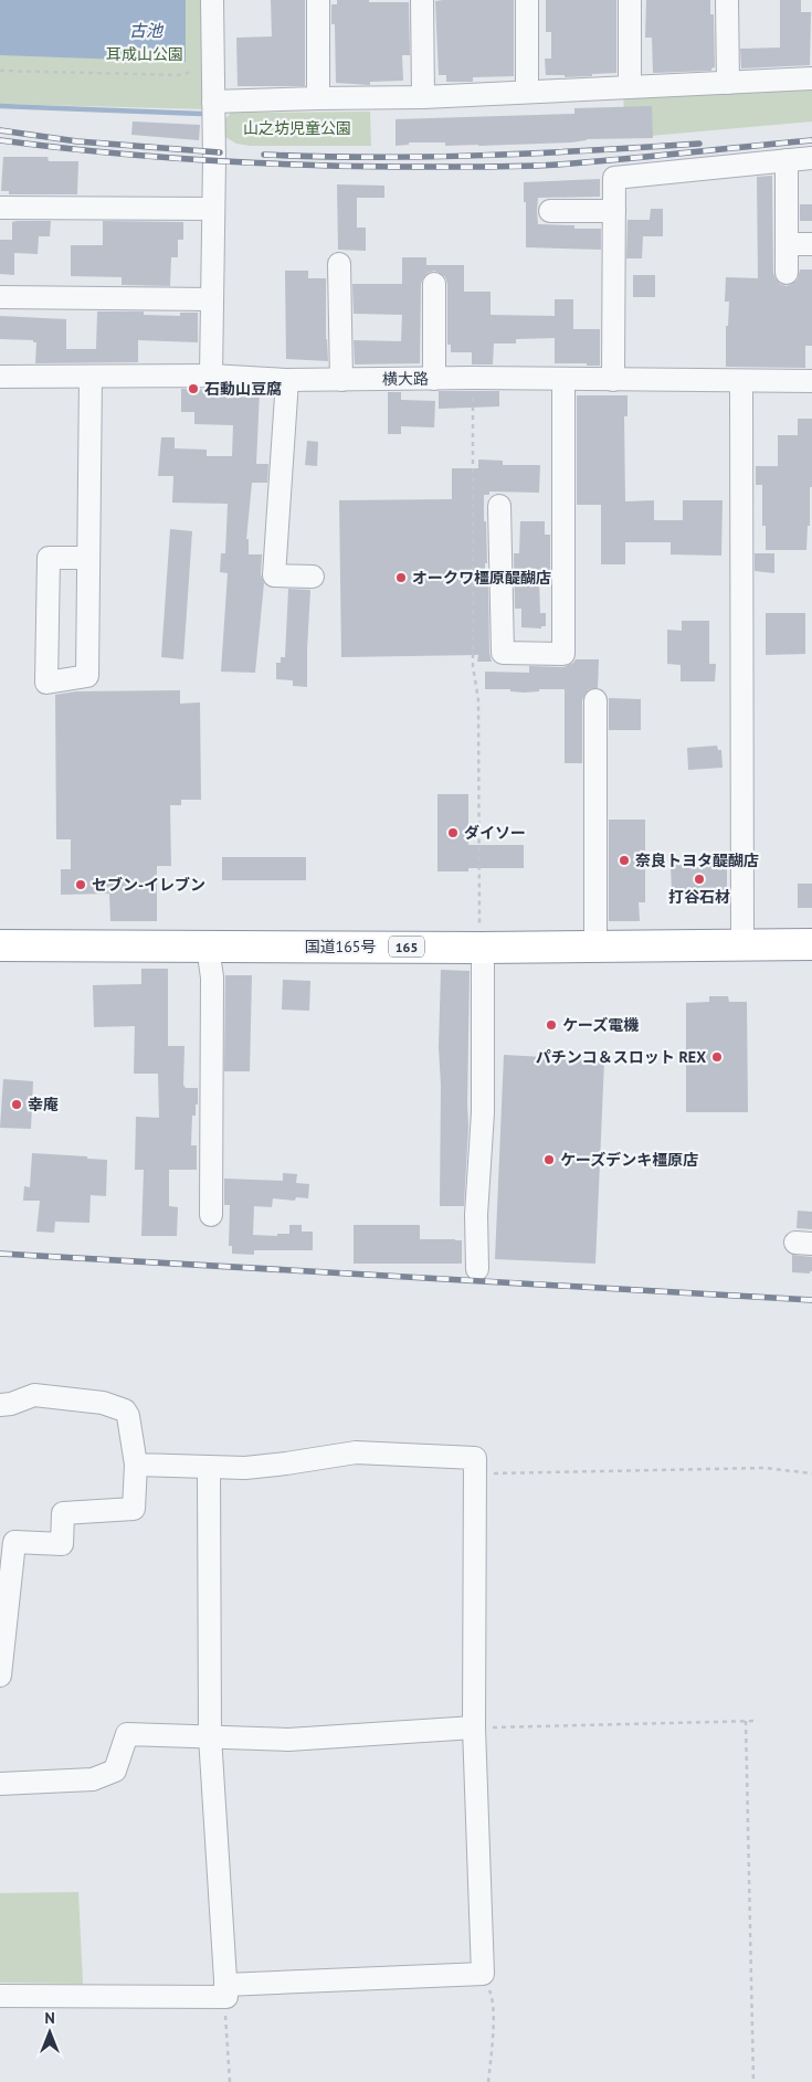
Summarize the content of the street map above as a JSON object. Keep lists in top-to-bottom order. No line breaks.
{"streets":{"highway":["国道165号","165"],"street":["横大路"]},"water":["古池"],"parks":["耳成山公園","山之坊児童公園"],"places":["石動山豆腐","オークワ橿原醍醐店","ダイソー","奈良トヨタ醍醐店","打谷石材","セブン-イレブン","ケーズ電機","パチンコ＆スロット REX","幸庵","ケーズデンキ橿原店"],"north":"top"}
